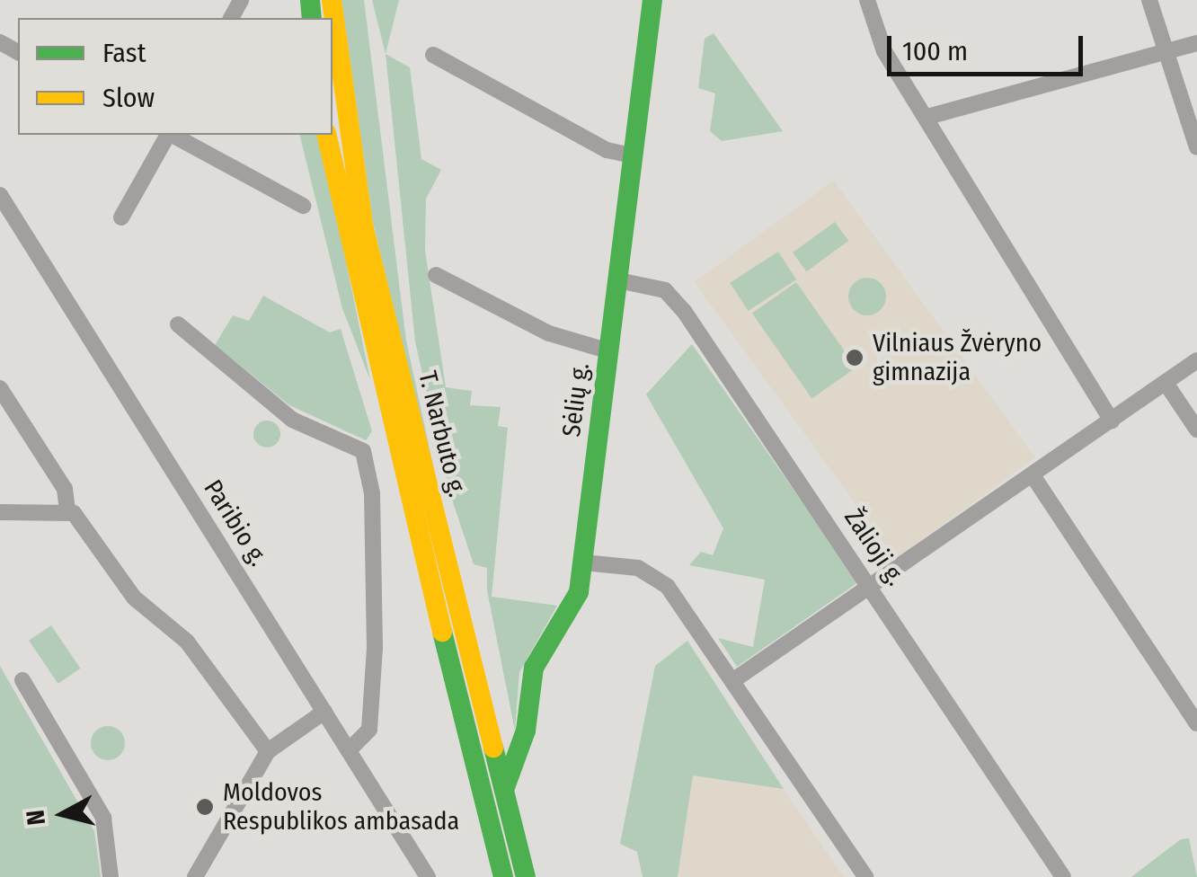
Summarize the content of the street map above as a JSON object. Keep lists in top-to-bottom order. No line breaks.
{"streets":{"main road":["Sėlių g.","T. Narbuto g."],"street":["Paribio g.","Žalioji g."]},"crossings":[["Sėlių g.","T. Narbuto g."],["Sėlių g.","Žalioji g."]],"places":["Vilniaus Žvėryno gimnazija","Moldovos Respublikos ambasada"],"legend":["Fast","Slow"],"scale_bar":"100 m","north":"left"}
